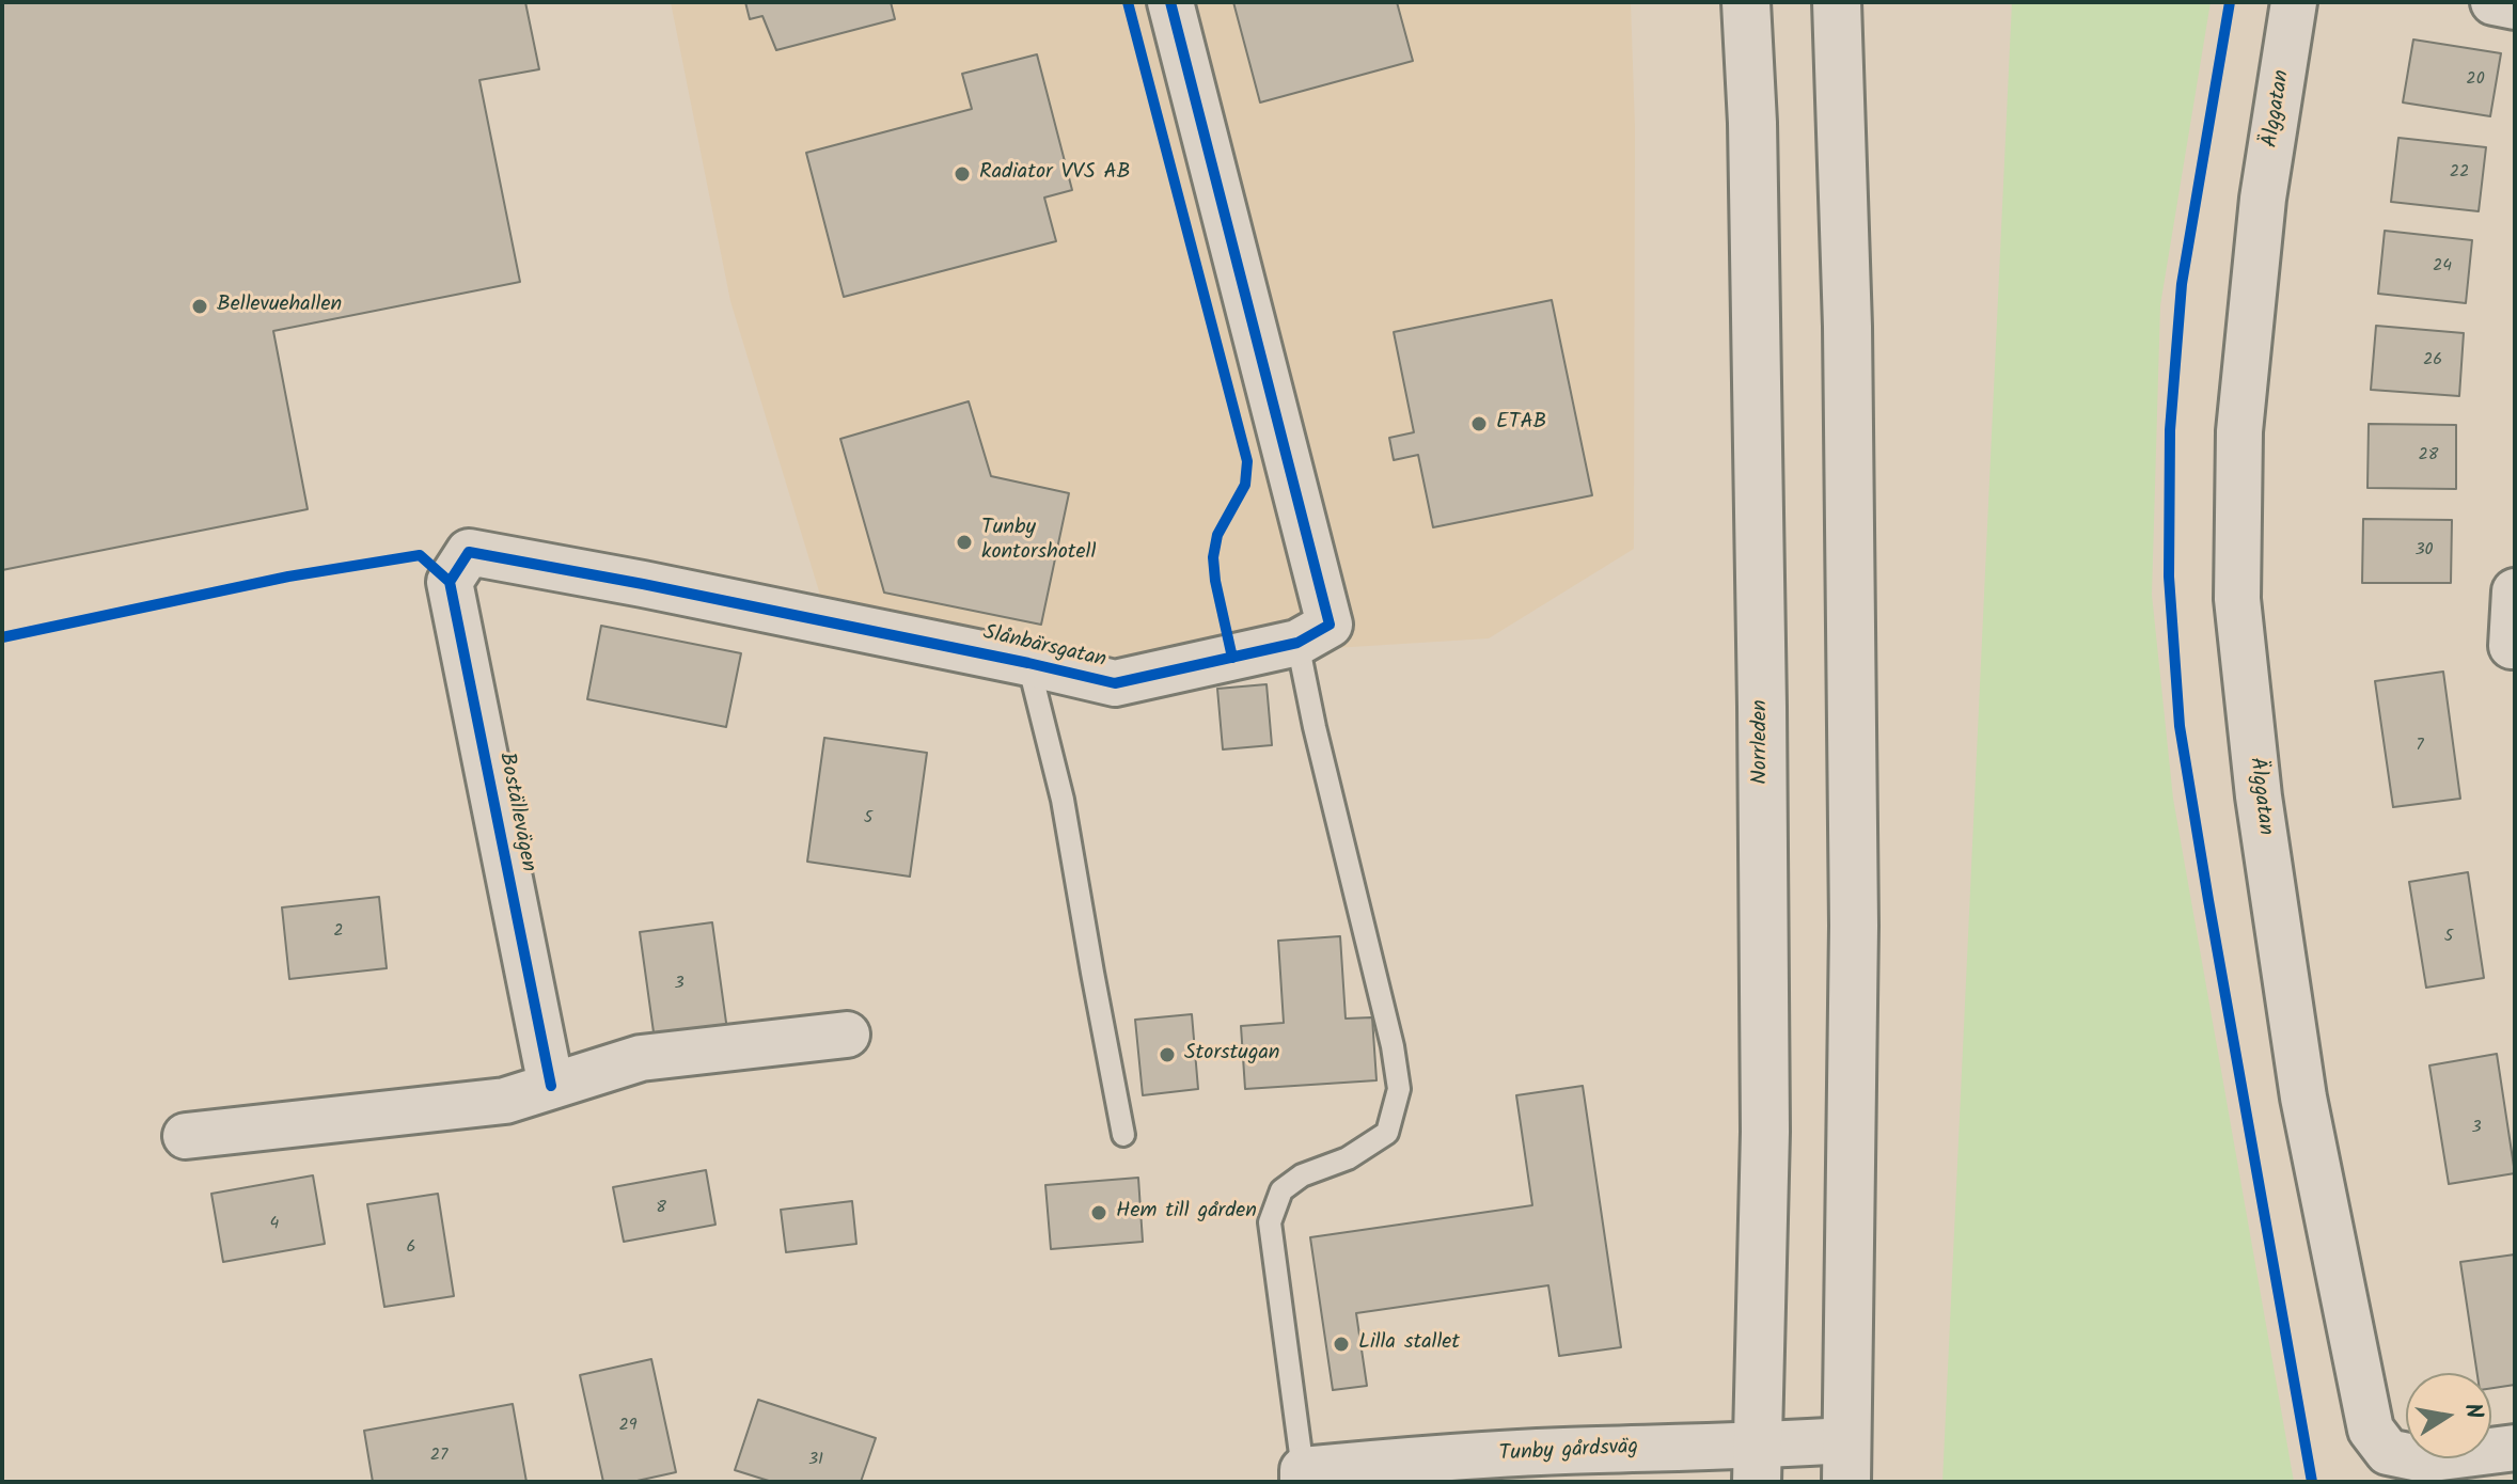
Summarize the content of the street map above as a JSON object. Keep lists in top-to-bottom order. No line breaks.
{"streets":{"main road":["Norrleden"],"street":["Älggatan","Slånbärsgatan","Boställevägen","Tunby gårdsväg"]},"crossings":[["Slånbärsgatan","Boställevägen"],["Norrleden","Tunby gårdsväg"]],"places":["Radiator VVS AB","Bellevuehallen","ETAB","Tunby kontorshotell","Storstugan","Hem till gården","Lilla stallet"],"house_numbers":["20","22","24","26","28","30","7","5","2","5","3","3","8","4","6","29","27","31"],"north":"right"}
